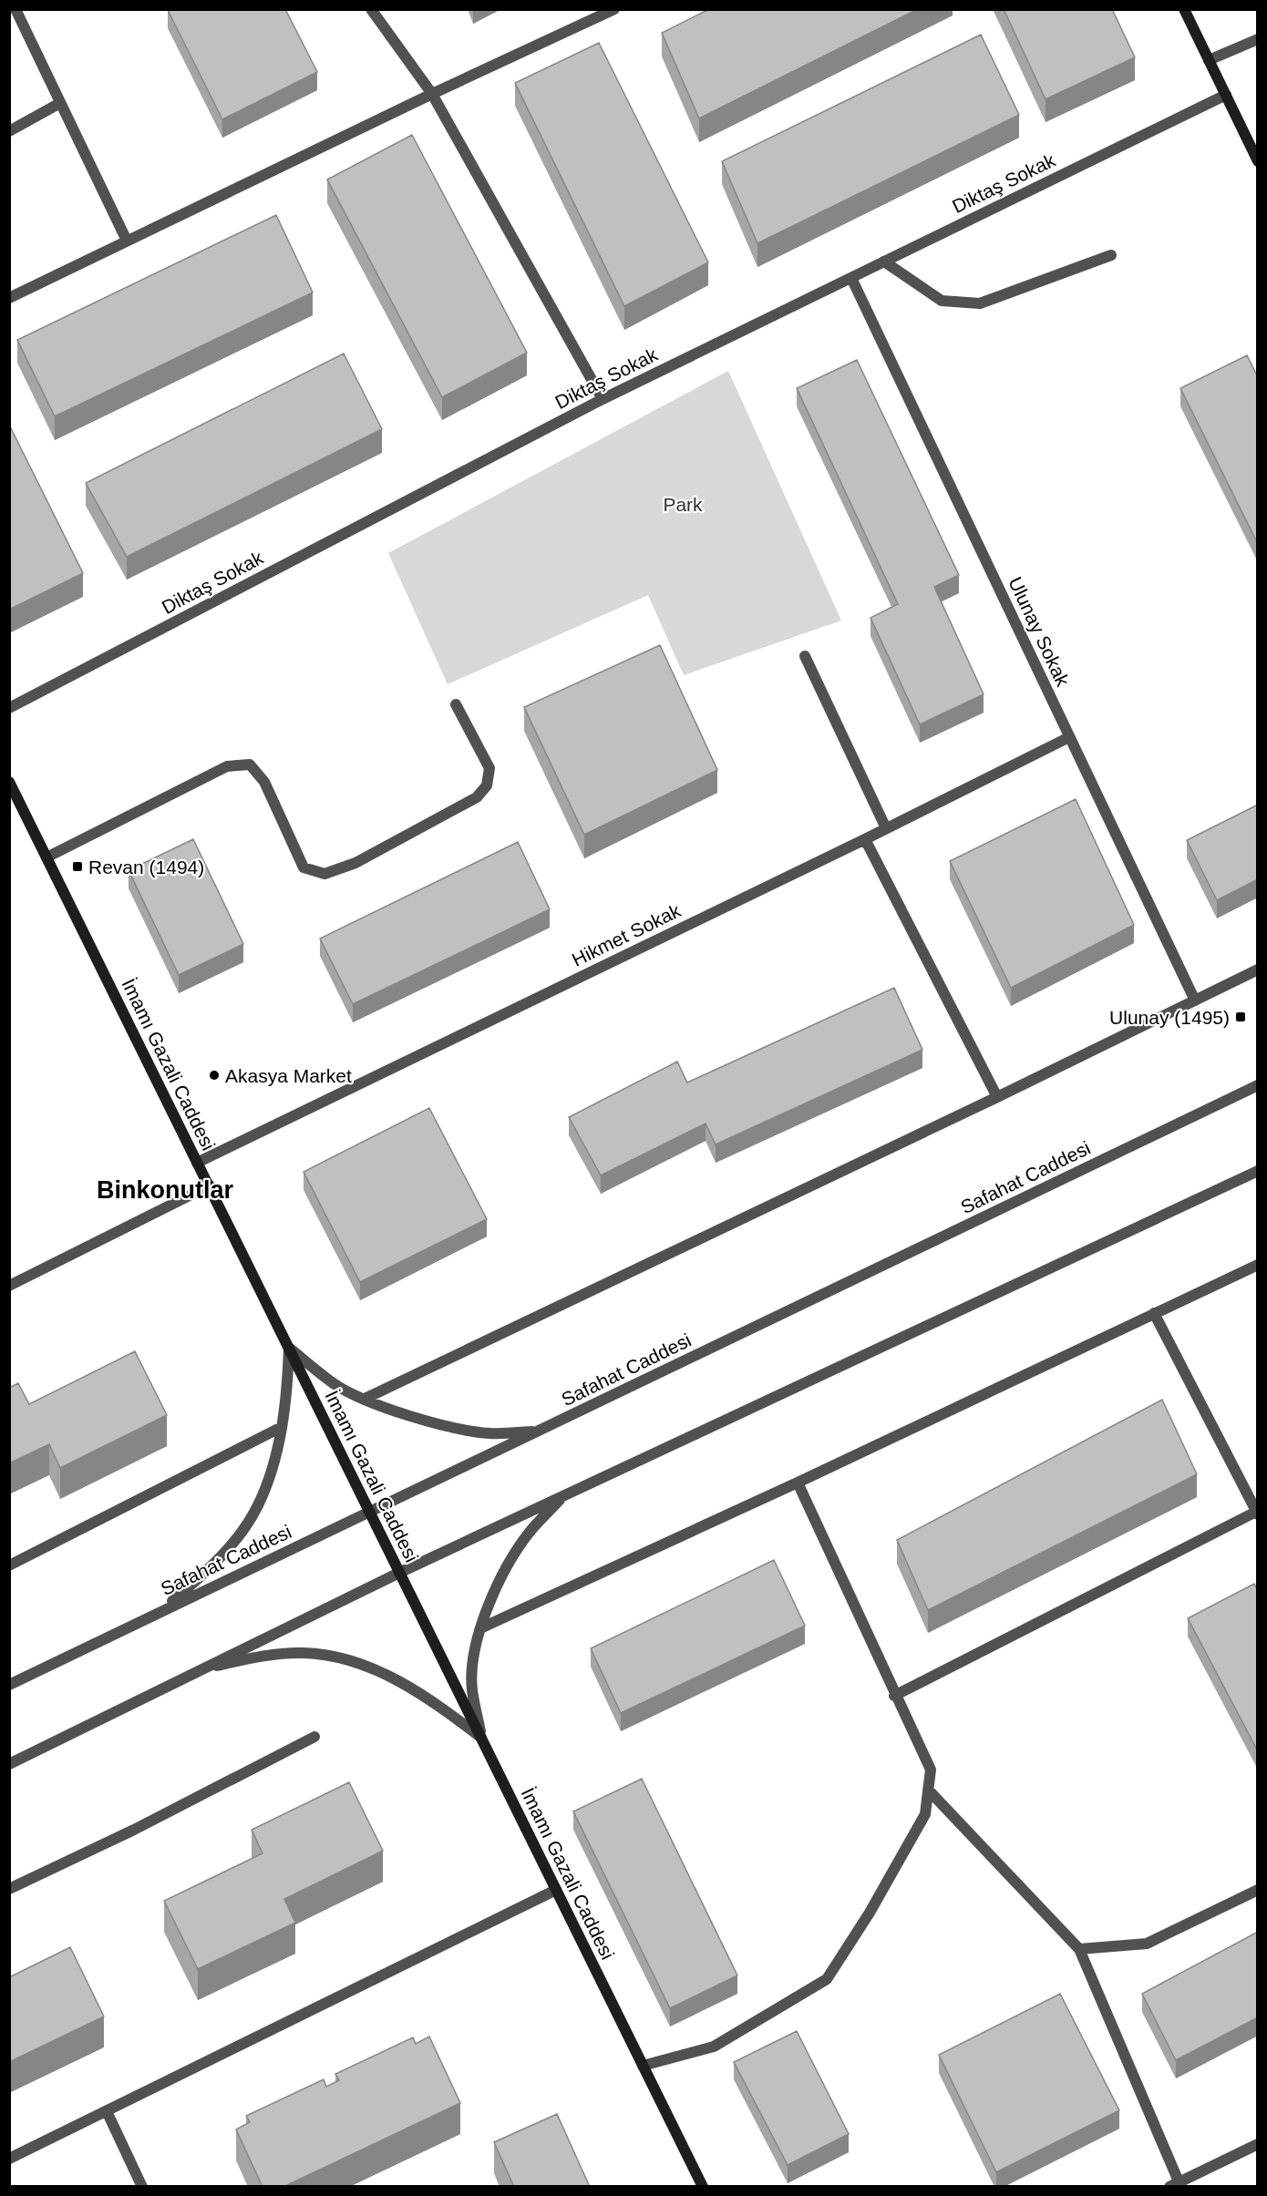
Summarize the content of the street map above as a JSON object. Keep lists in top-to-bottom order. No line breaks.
{"streets":{"street":["Diktaş Sokak","Ulunay Sokak","Hikmet Sokak","İmamı Gazali Caddesi","Safahat Caddesi"]},"crossings":[["Diktaş Sokak","Ulunay Sokak"],["Ulunay Sokak","Hikmet Sokak"],["Hikmet Sokak","İmamı Gazali Caddesi"],["İmamı Gazali Caddesi","Safahat Caddesi"]],"districts":["Binkonutlar"],"parks":["Park"],"places":{"transit":["Revan (1494)","Ulunay (1495)"],"other":["Akasya Market"]}}
